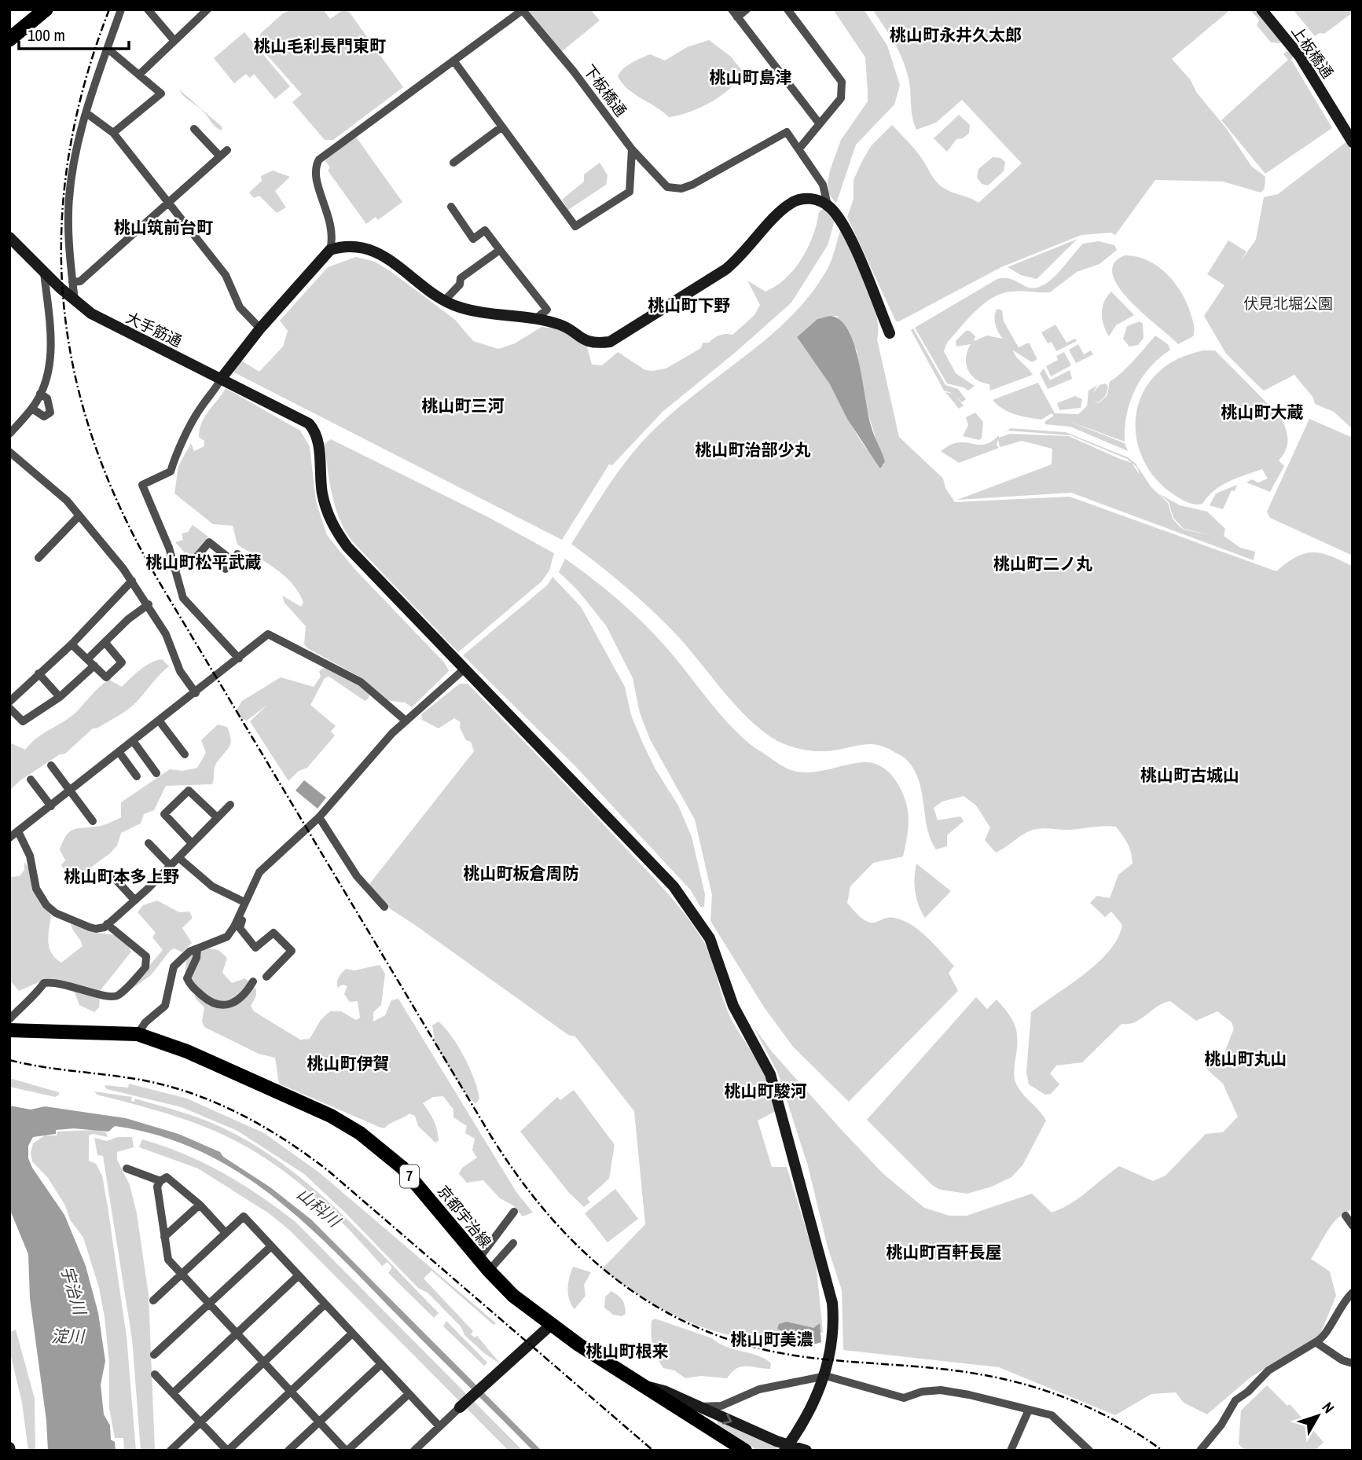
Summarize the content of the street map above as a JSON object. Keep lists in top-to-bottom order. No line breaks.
{"streets":{"main road":["7","京都宇治線"],"street":["上板橋通","下板橋通","大手筋通"]},"districts":["桃山町永井久太郎","桃山毛利長門東町","桃山町島津","桃山筑前台町","桃山町下野","桃山町三河","桃山町大蔵","桃山町治部少丸","桃山町松平武蔵","桃山町二ノ丸","桃山町古城山","桃山町板倉周防","桃山町本多上野","桃山町丸山","桃山町伊賀","桃山町駿河","桃山町百軒長屋","桃山町美濃","桃山町根来"],"water":["山科川","宇治川","淀川"],"parks":["伏見北堀公園"],"scale_bar":"100 m","north":"top right"}
